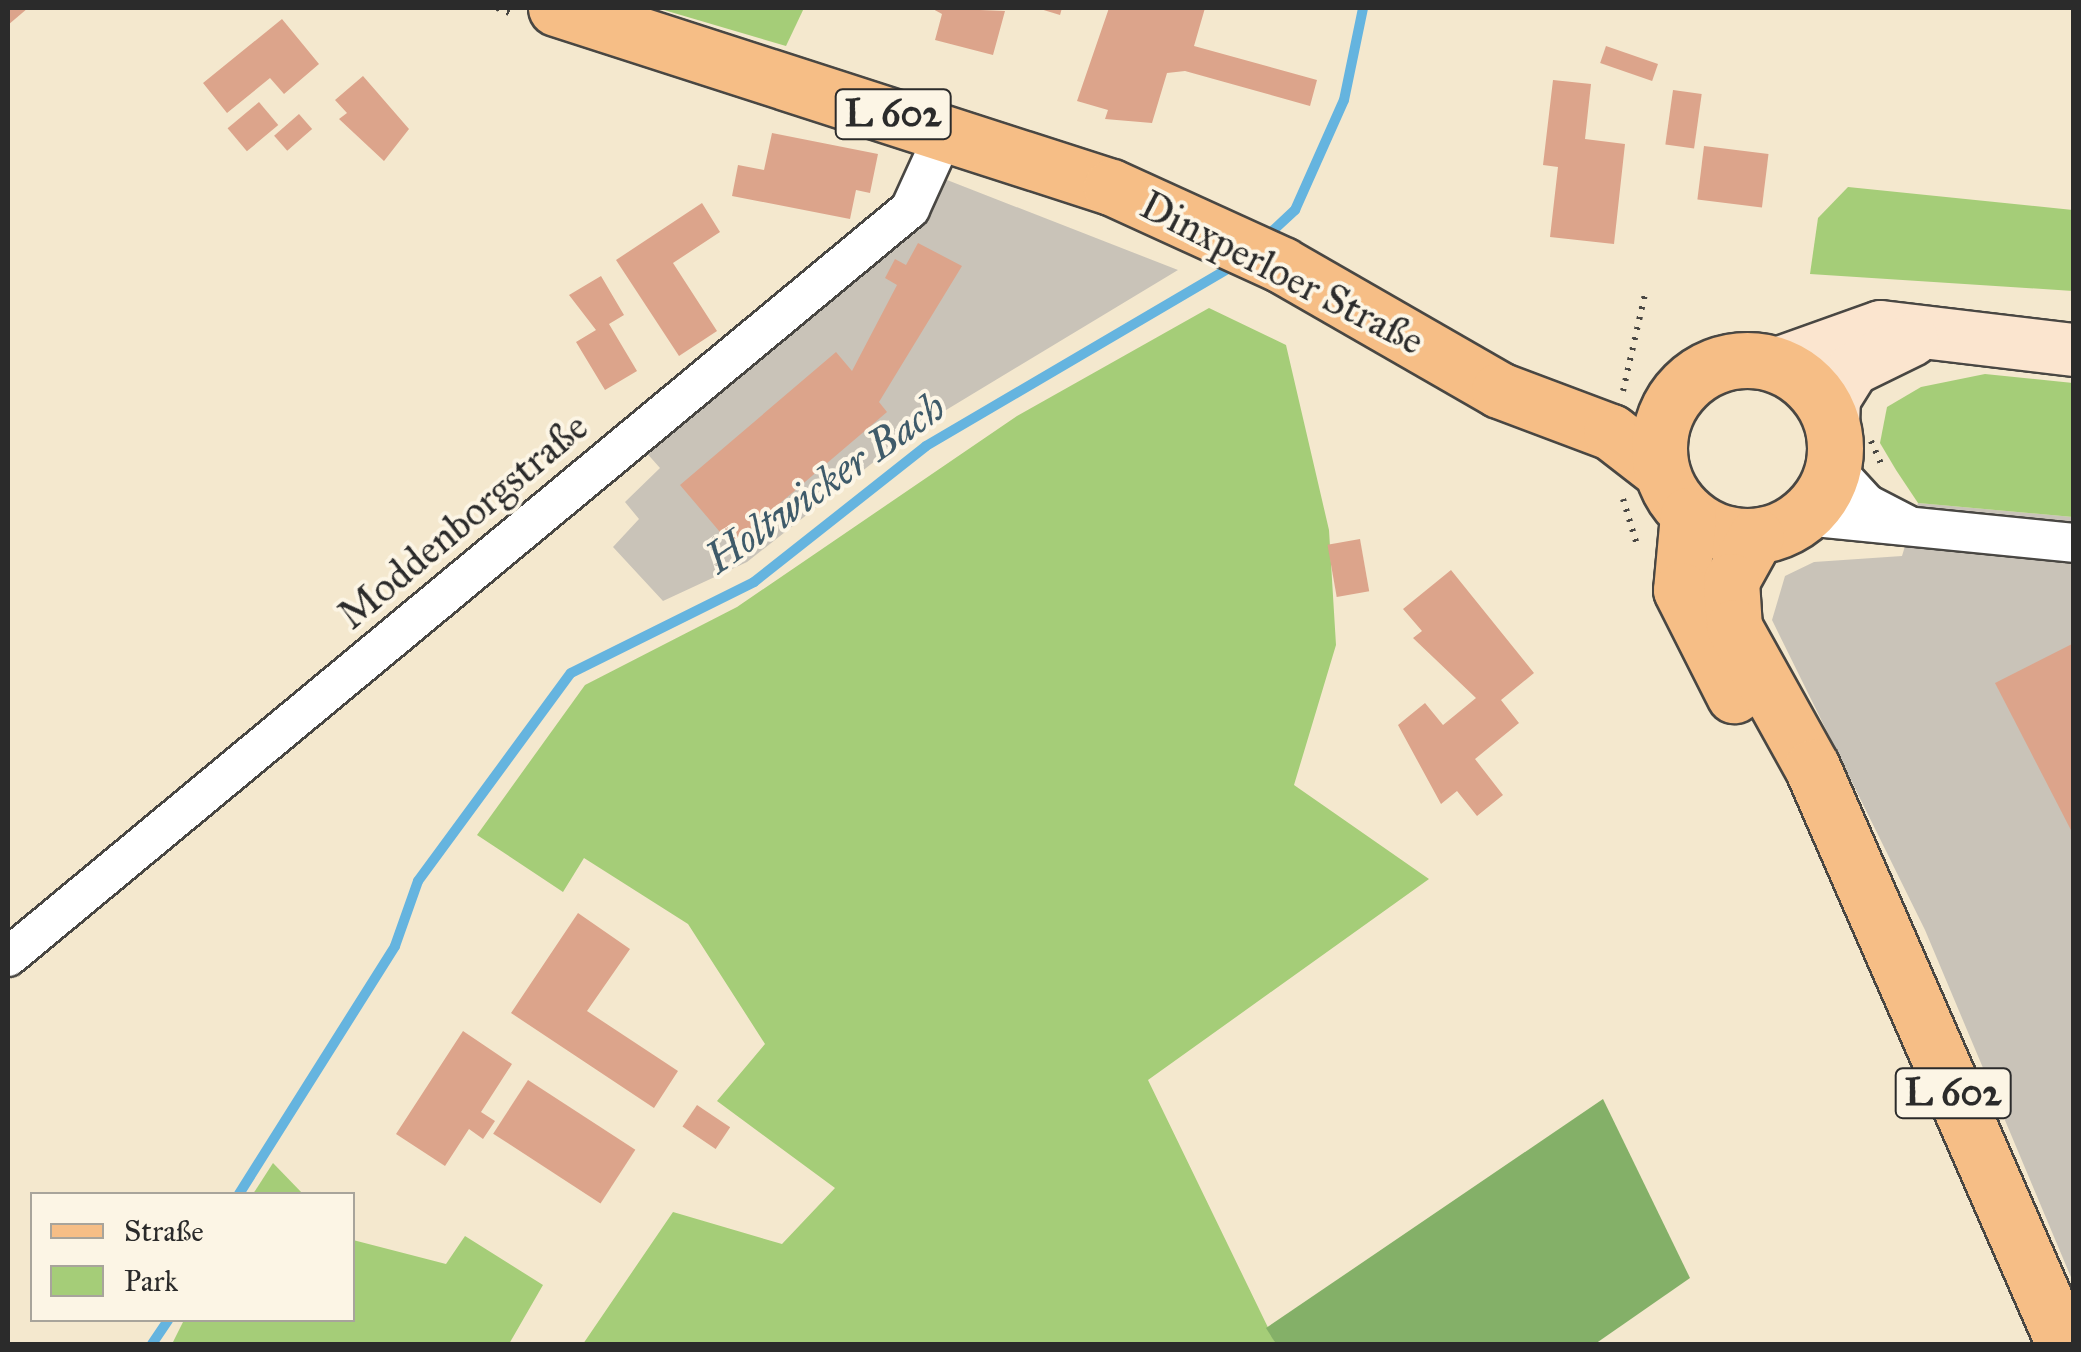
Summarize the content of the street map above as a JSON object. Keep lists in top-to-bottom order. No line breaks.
{"streets":{"main road":["L 602","Dinxperloer Straße"],"street":["Moddenborgstraße"]},"crossings":[["L 602","Dinxperloer Straße"],["Dinxperloer Straße","Moddenborgstraße"]],"water":["Holtwicker Bach"],"legend":["Straße","Park"]}
